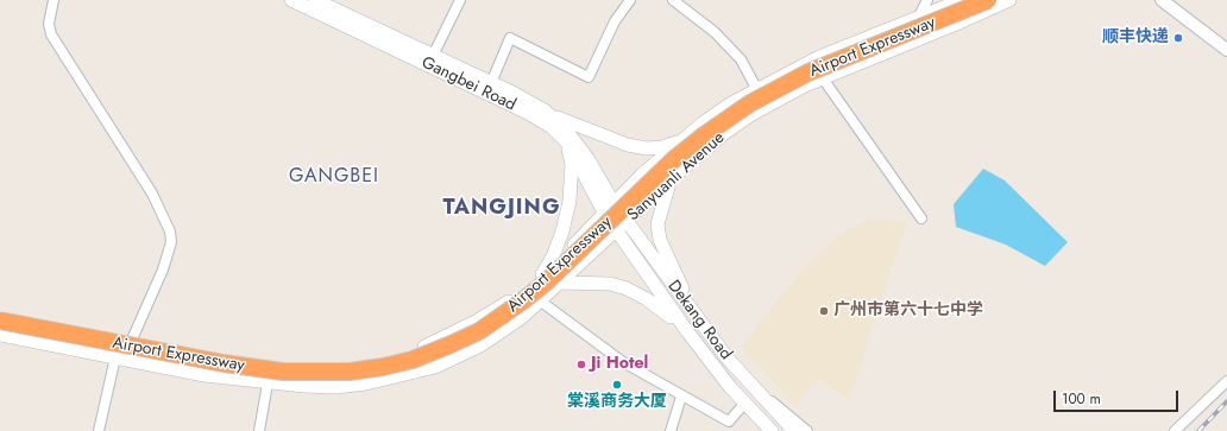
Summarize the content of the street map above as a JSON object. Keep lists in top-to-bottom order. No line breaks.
{"streets":{"highway":["Airport Expressway"],"main road":["Gangbei Road","Sanyuanli Avenue","Dekang Road"]},"crossings":[["Airport Expressway","Sanyuanli Avenue"],["Gangbei Road","Sanyuanli Avenue"],["Gangbei Road","Dekang Road"],["Sanyuanli Avenue","Dekang Road"]],"districts":["GANGBEI","TANGJING"],"places":["顺丰快递","广州市第六十七中学","Ji Hotel","棠溪商务大厦"],"scale_bar":"100 m"}
